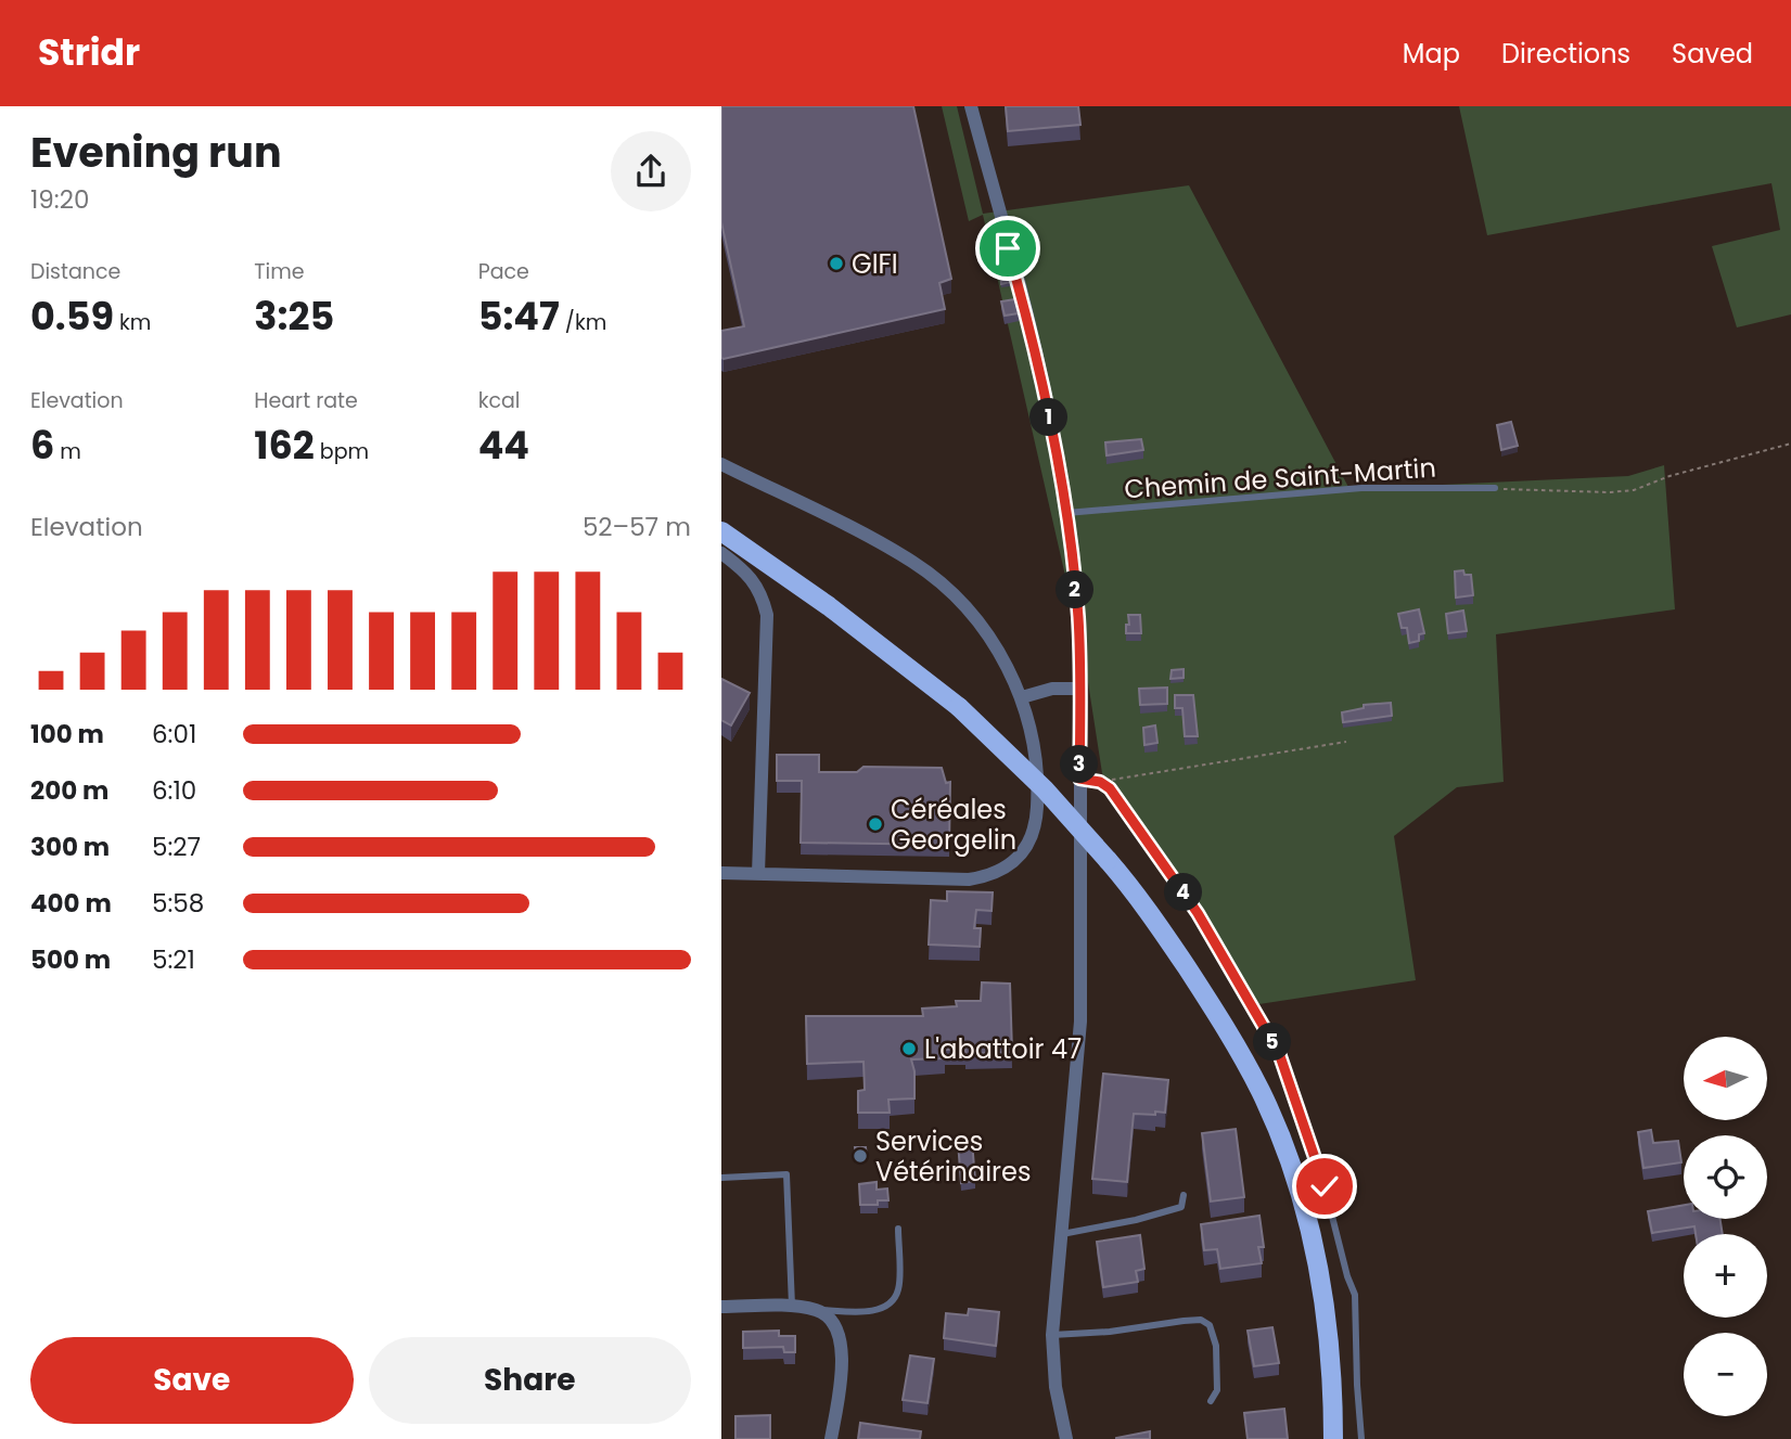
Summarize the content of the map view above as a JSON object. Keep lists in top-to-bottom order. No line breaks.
{"streets":{"lane":["Chemin de Saint-Martin"]},"places":["GIFI","Céréales Georgelin","L'abattoir 47","Services Vétérinaires"],"north":"left","page":{"header":"Stridr","nav":["Map","Directions","Saved"],"heading":["Evening run","19:20"],"stats":[["Distance","0.59 km"],["Time","3:25"],["Pace","5:47 /km"],["Elevation","6 m"],["Heart rate","162 bpm"],["kcal","44"]],"pins":["1","2","3","4","5"],"chart":["Elevation","52–57 m"],"list":[{"name":"100 m","note":"6:01"},{"name":"200 m","note":"6:10"},{"name":"300 m","note":"5:27"},{"name":"400 m","note":"5:58"},{"name":"500 m","note":"5:21"}],"map_buttons":["+","−"],"buttons":["Save","Share"]}}
